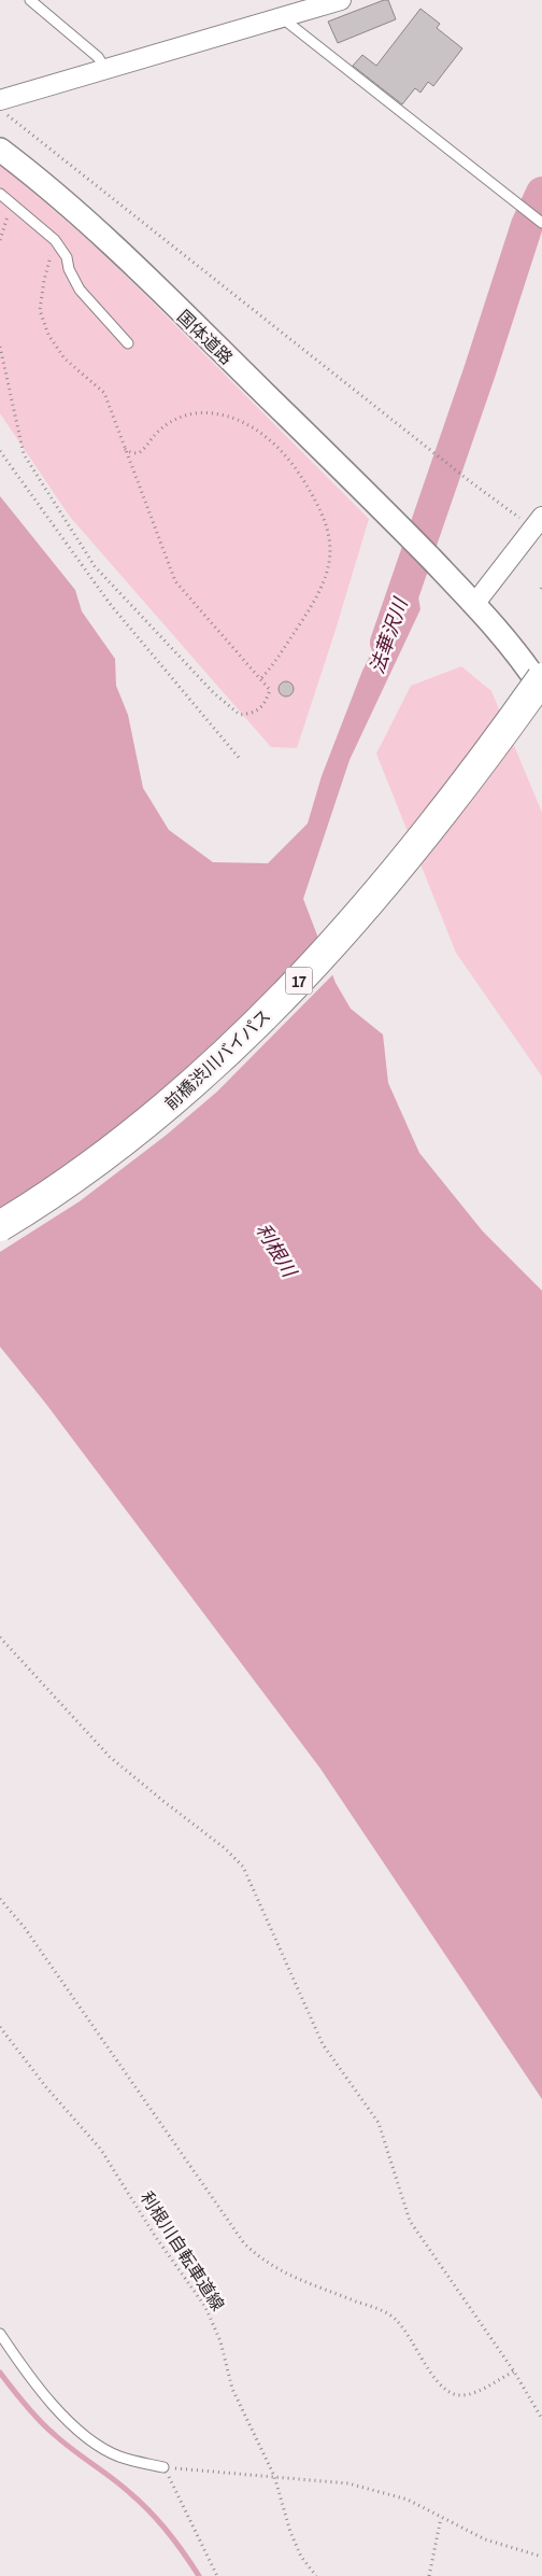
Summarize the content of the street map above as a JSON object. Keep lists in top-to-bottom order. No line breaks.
{"streets":{"highway":["17","前橋渋川バイパス"],"street":["国体道路"],"path":["利根川自転車道線"]},"water":["法華沢川","利根川"]}
